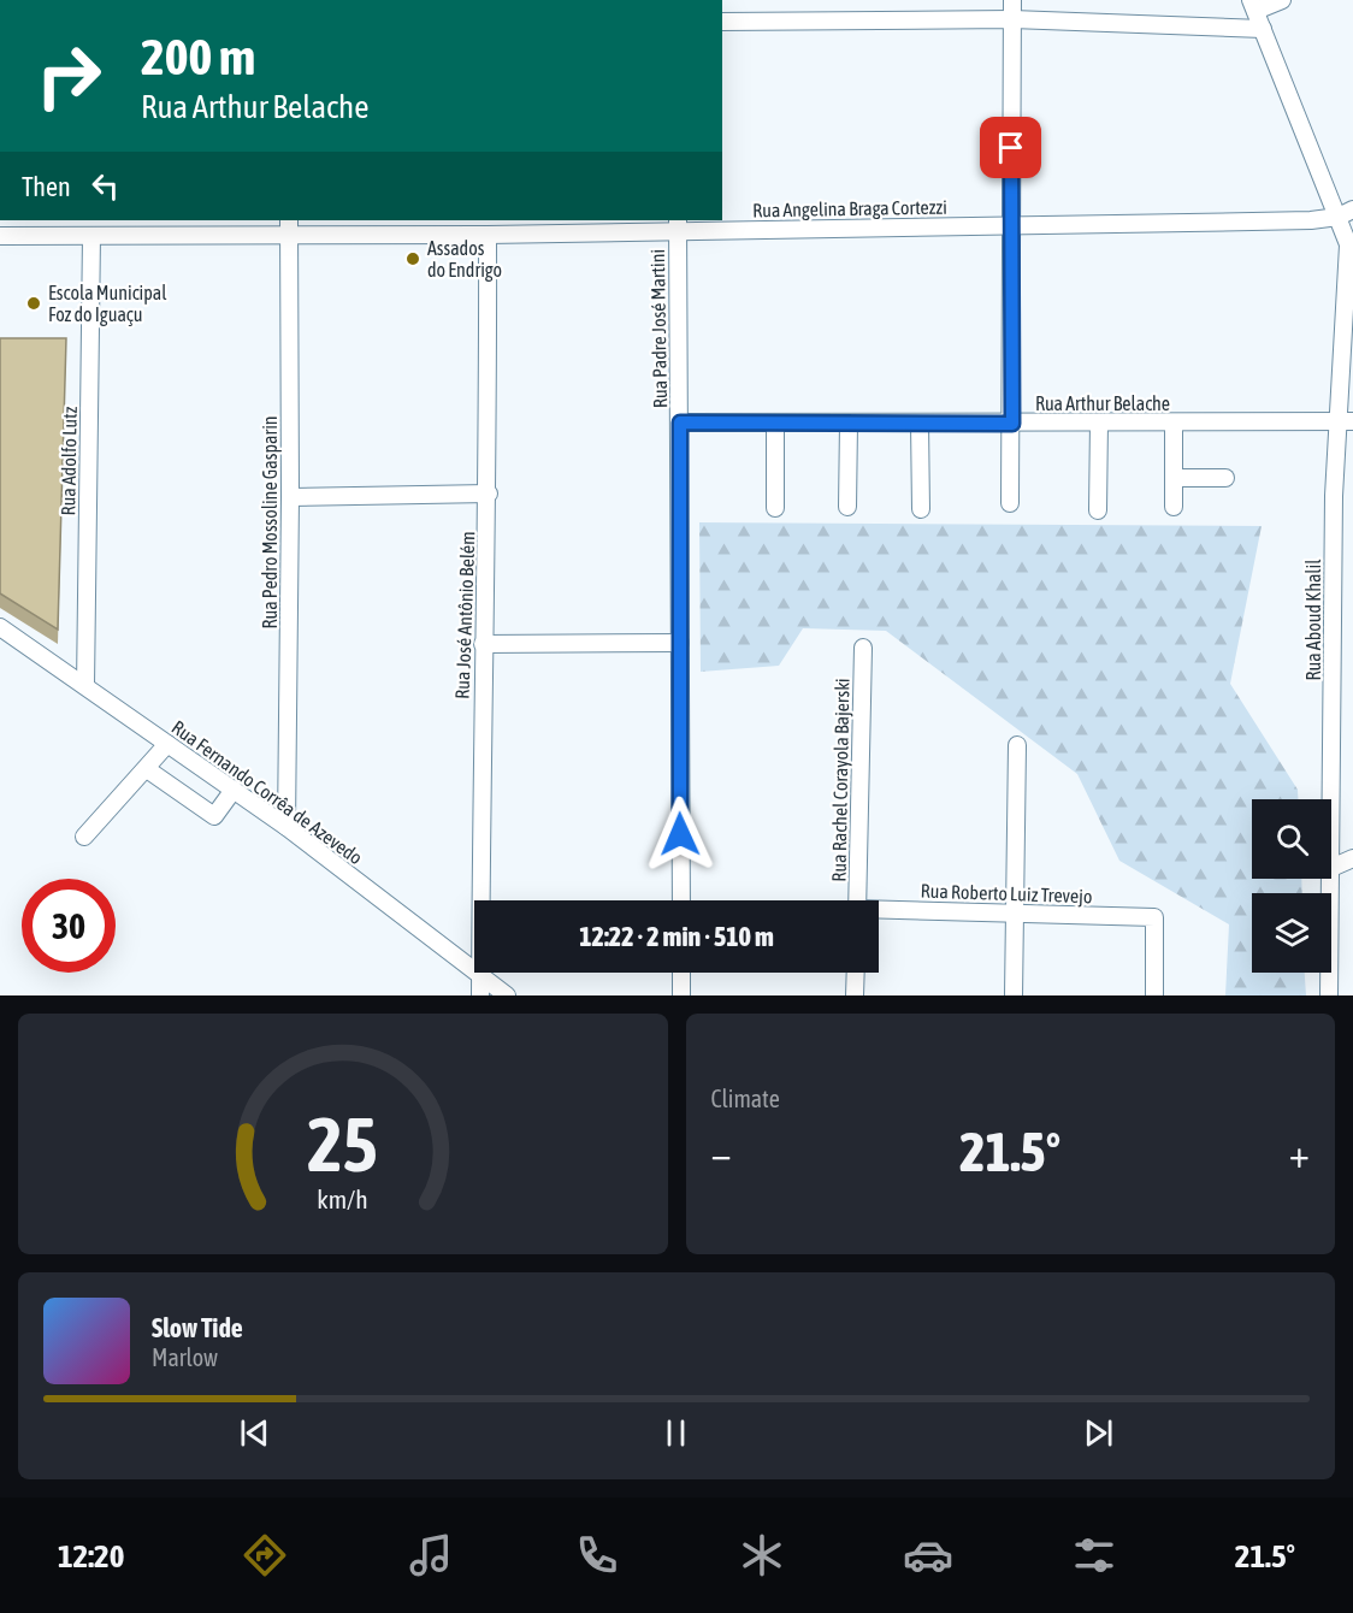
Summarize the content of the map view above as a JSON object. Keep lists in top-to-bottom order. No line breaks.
{"streets":{"street":["Rua Angelina Braga Cortezzi","Rua Padre José Martini","Rua Arthur Belache","Rua Adolfo Lutz","Rua Pedro Mossoline Gasparin","Rua José Antônio Belém","Rua Aboud Khalil","Rua Rachel Corayola Bajerski","Rua Fernando Corrêa de Azevedo","Rua Roberto Luiz Trevejo"]},"crossings":[["Rua Angelina Braga Cortezzi","Rua Padre José Martini"],["Rua Angelina Braga Cortezzi","Rua Adolfo Lutz"],["Rua Angelina Braga Cortezzi","Rua Pedro Mossoline Gasparin"],["Rua Angelina Braga Cortezzi","Rua José Antônio Belém"],["Rua Padre José Martini","Rua Arthur Belache"],["Rua Arthur Belache","Rua Aboud Khalil"],["Rua Adolfo Lutz","Rua Fernando Corrêa de Azevedo"],["Rua Pedro Mossoline Gasparin","Rua Fernando Corrêa de Azevedo"],["Rua José Antônio Belém","Rua Fernando Corrêa de Azevedo"]],"places":["Assados do Endrigo","Escola Municipal Foz do Iguaçu"],"page":{"turn":["200 m","Rua Arthur Belache"],"then":"Then","limit":"30","trip":"12:22 · 2 min · 510 m","tile":"Climate","heat":["−","21.5°","+"],"song":["Slow Tide","Marlow"],"tabs":["12:20","21.5°"],"gauge":["25","km/h"]}}
